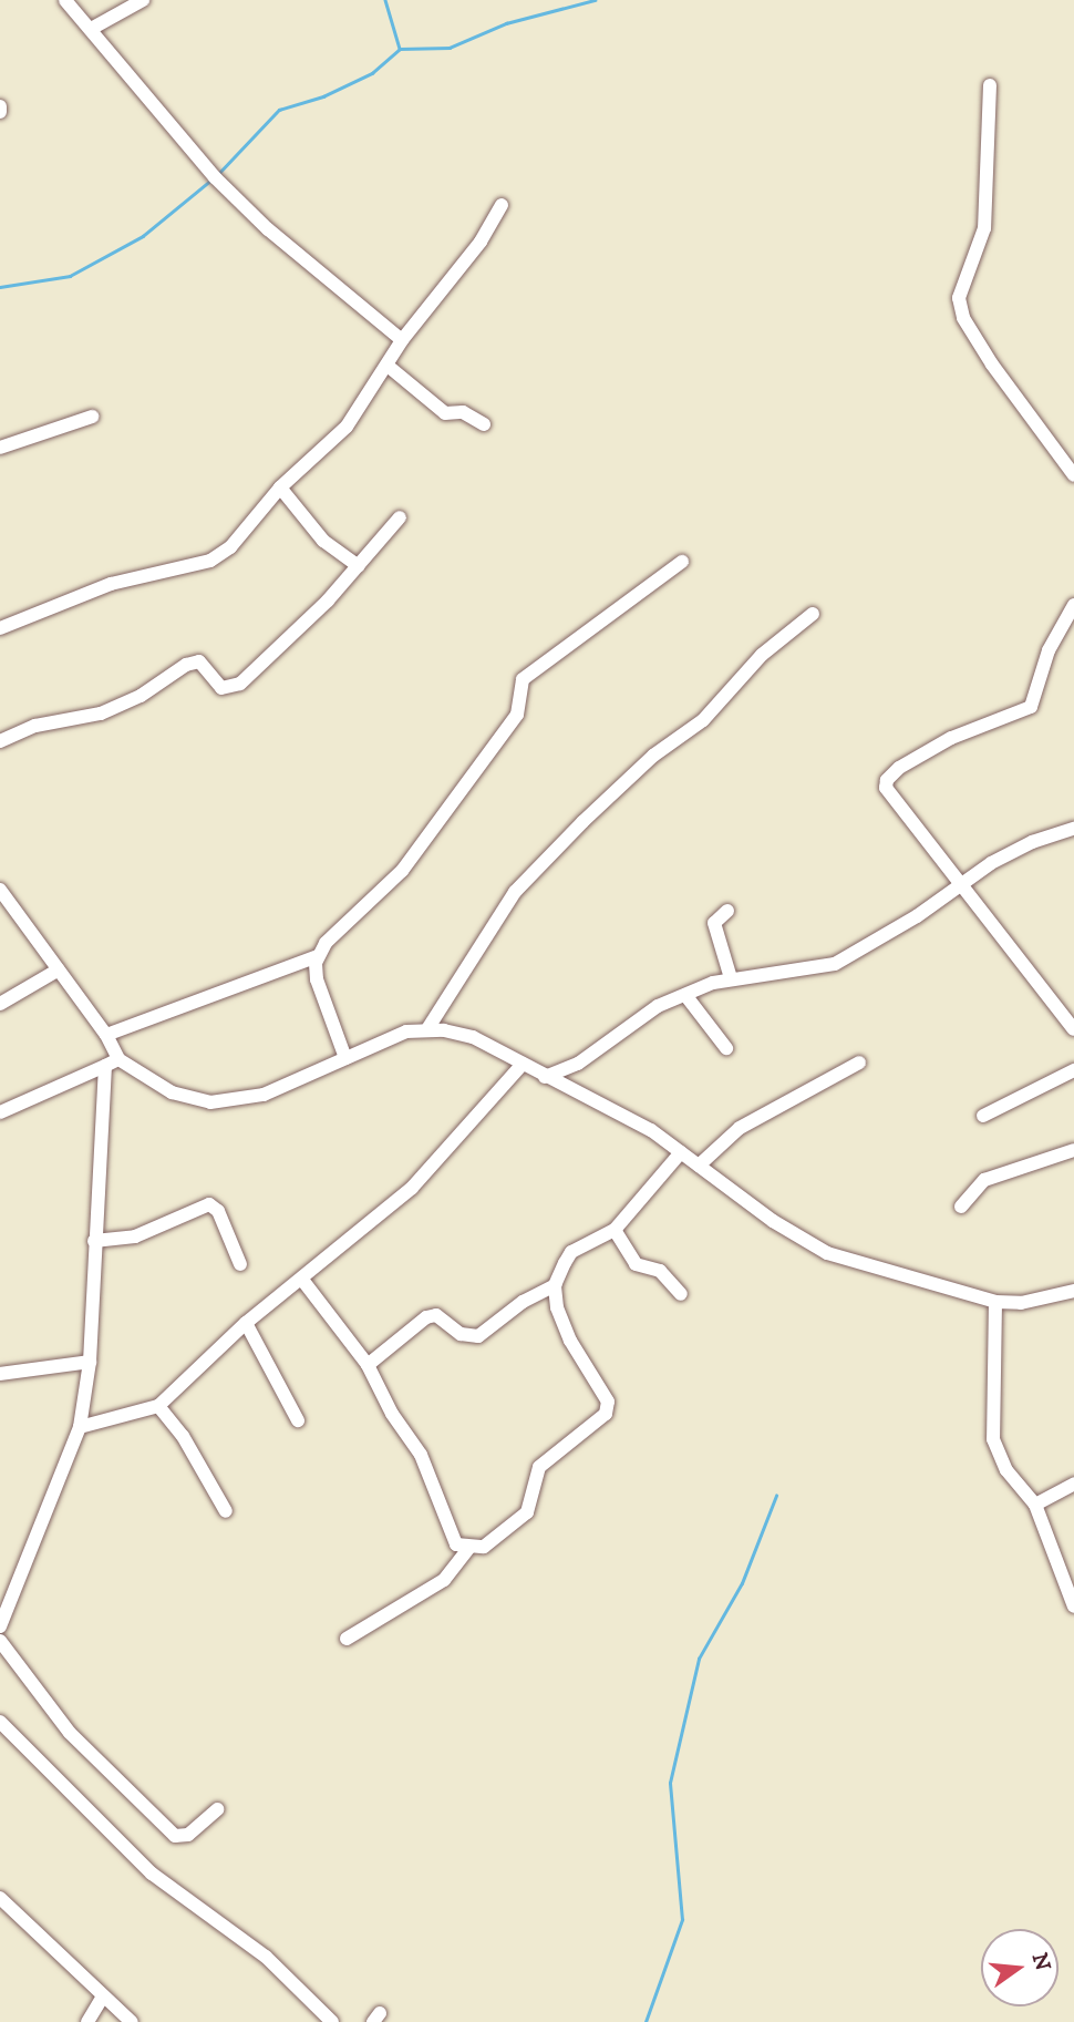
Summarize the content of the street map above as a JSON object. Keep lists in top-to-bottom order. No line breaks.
{"north":"right"}
